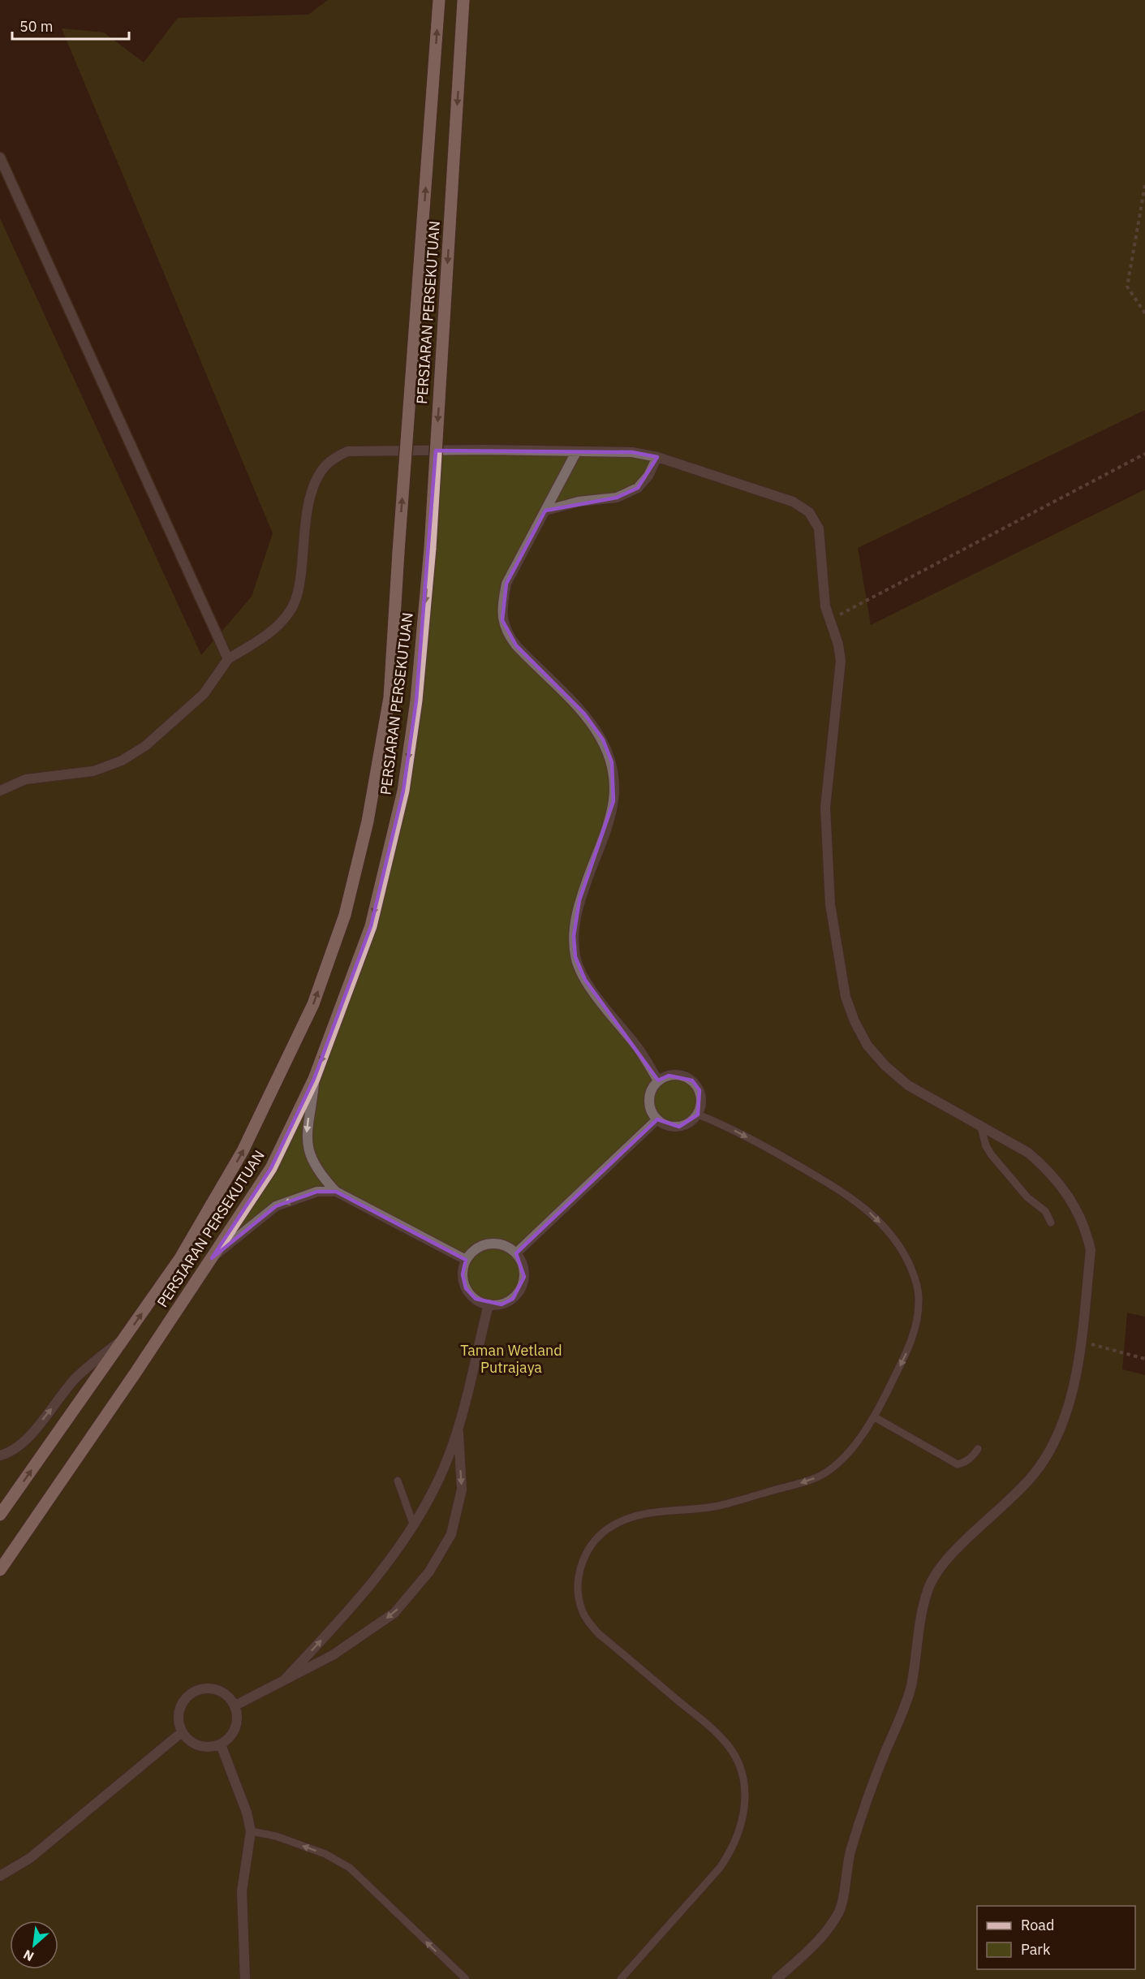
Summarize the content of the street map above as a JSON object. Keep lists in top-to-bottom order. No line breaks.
{"streets":{"main road":["PERSIARAN PERSEKUTUAN"]},"parks":["Taman Wetland Putrajaya"],"legend":["Road","Park"],"scale_bar":"50 m","north":"bottom left"}
